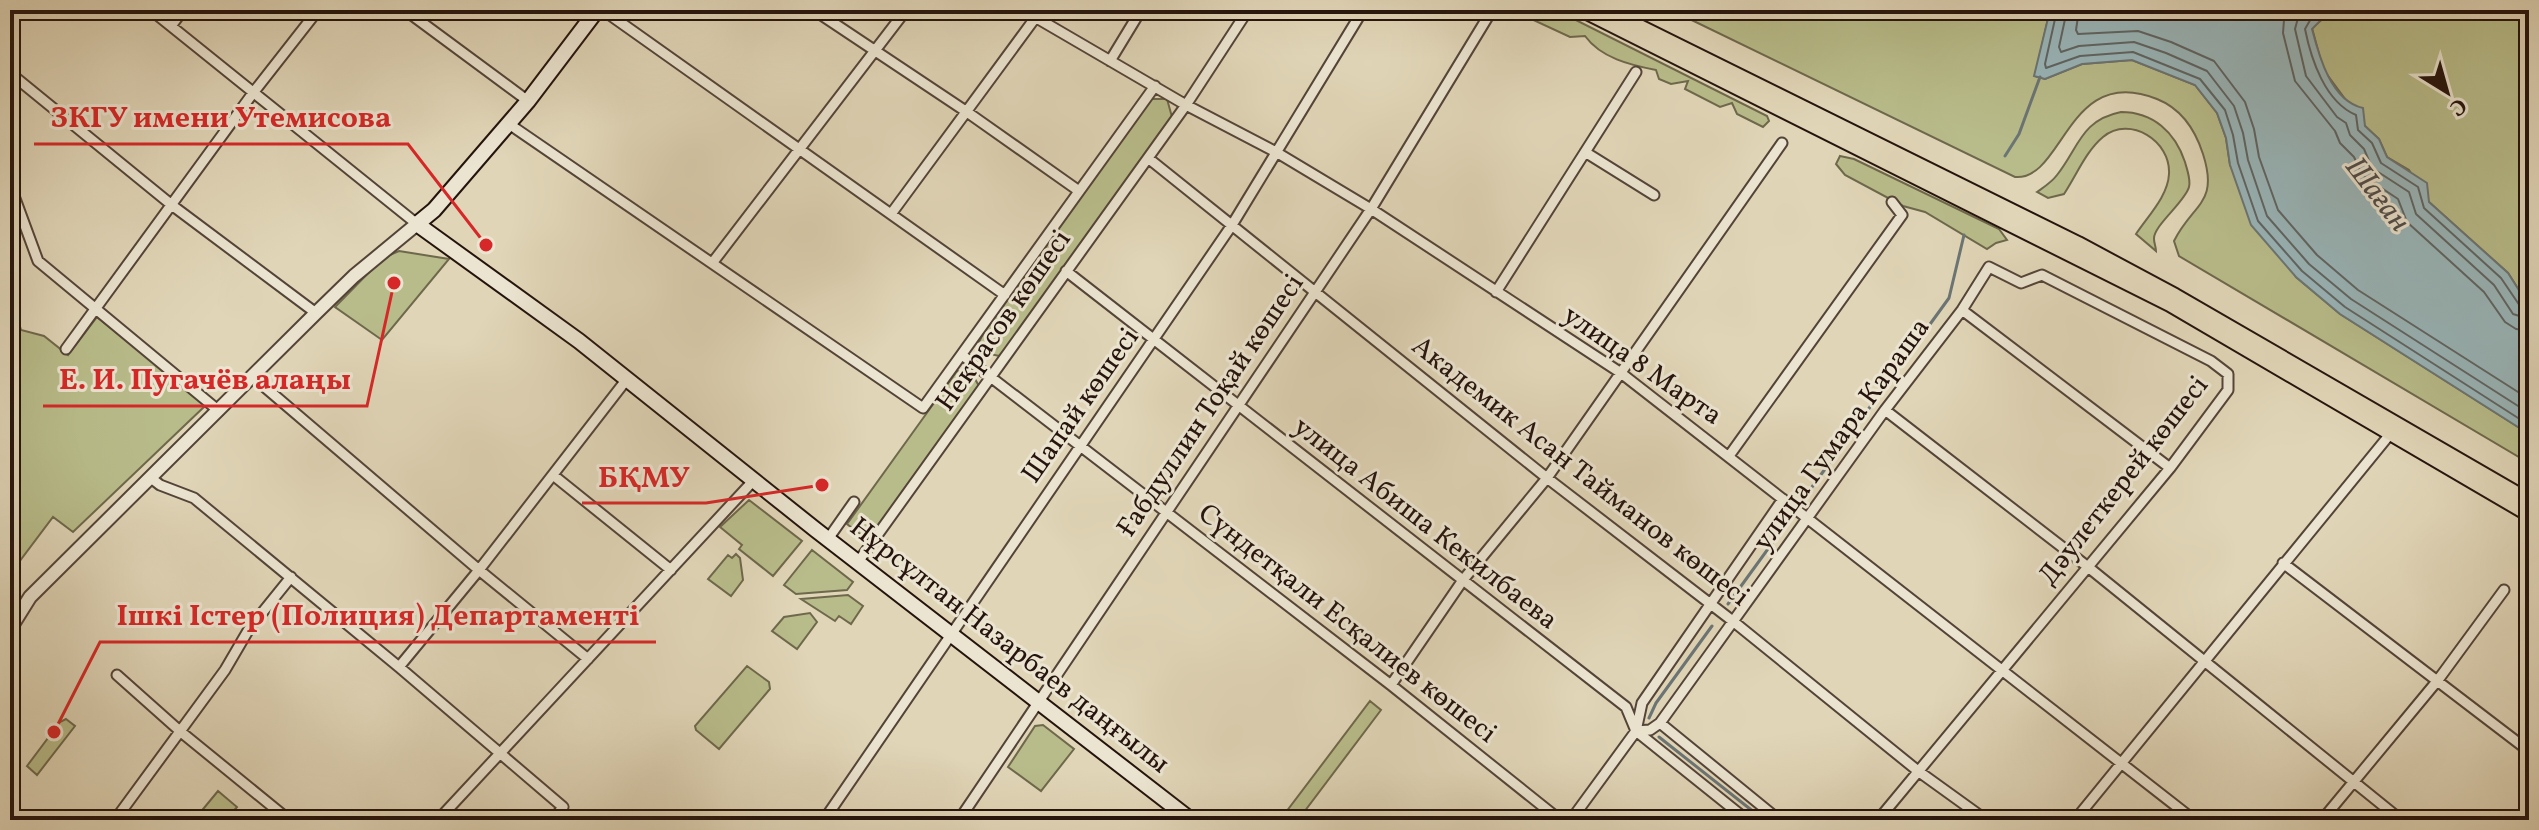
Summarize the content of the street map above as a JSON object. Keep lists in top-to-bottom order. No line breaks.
{"streets":{"main road":["Нұрсұлтан Назарбаев даңғылы"],"street":["Некрасов көшесі","улица 8 Марта","Шапай көшесі","Ғабдуллин Тоқай көшесі","улица Гумара Караша","Академик Асан Тайманов көшесі","Дәулеткерей көшесі","улица Абиша Кекилбаева","Сүндетқали Есқалиев көшесі"]},"crossings":[["Некрасов көшесі","улица 8 Марта"],["Некрасов көшесі","Академик Асан Тайманов көшесі"],["Некрасов көшесі","улица Абиша Кекилбаева"],["Некрасов көшесі","Сүндетқали Есқалиев көшесі"],["Некрасов көшесі","Нұрсұлтан Назарбаев даңғылы"],["улица 8 Марта","Шапай көшесі"],["улица 8 Марта","Ғабдуллин Тоқай көшесі"],["улица 8 Марта","улица Гумара Караша"],["улица 8 Марта","Дәулеткерей көшесі"],["Шапай көшесі","Академик Асан Тайманов көшесі"],["Шапай көшесі","улица Абиша Кекилбаева"],["Шапай көшесі","Сүндетқали Есқалиев көшесі"],["Шапай көшесі","Нұрсұлтан Назарбаев даңғылы"],["Ғабдуллин Тоқай көшесі","Академик Асан Тайманов көшесі"],["Ғабдуллин Тоқай көшесі","улица Абиша Кекилбаева"],["Ғабдуллин Тоқай көшесі","Сүндетқали Есқалиев көшесі"],["Ғабдуллин Тоқай көшесі","Нұрсұлтан Назарбаев даңғылы"],["улица Гумара Караша","Академик Асан Тайманов көшесі"],["улица Гумара Караша","Дәулеткерей көшесі"],["улица Гумара Караша","улица Абиша Кекилбаева"],["Академик Асан Тайманов көшесі","Дәулеткерей көшесі"]],"water":["Шаған"],"places":["ЗКГУ имени Утемисова","Е. И. Пугачёв алаңы","БҚМУ","Ішкі Істер (Полиция) Департаменті"],"north":"bottom right"}
